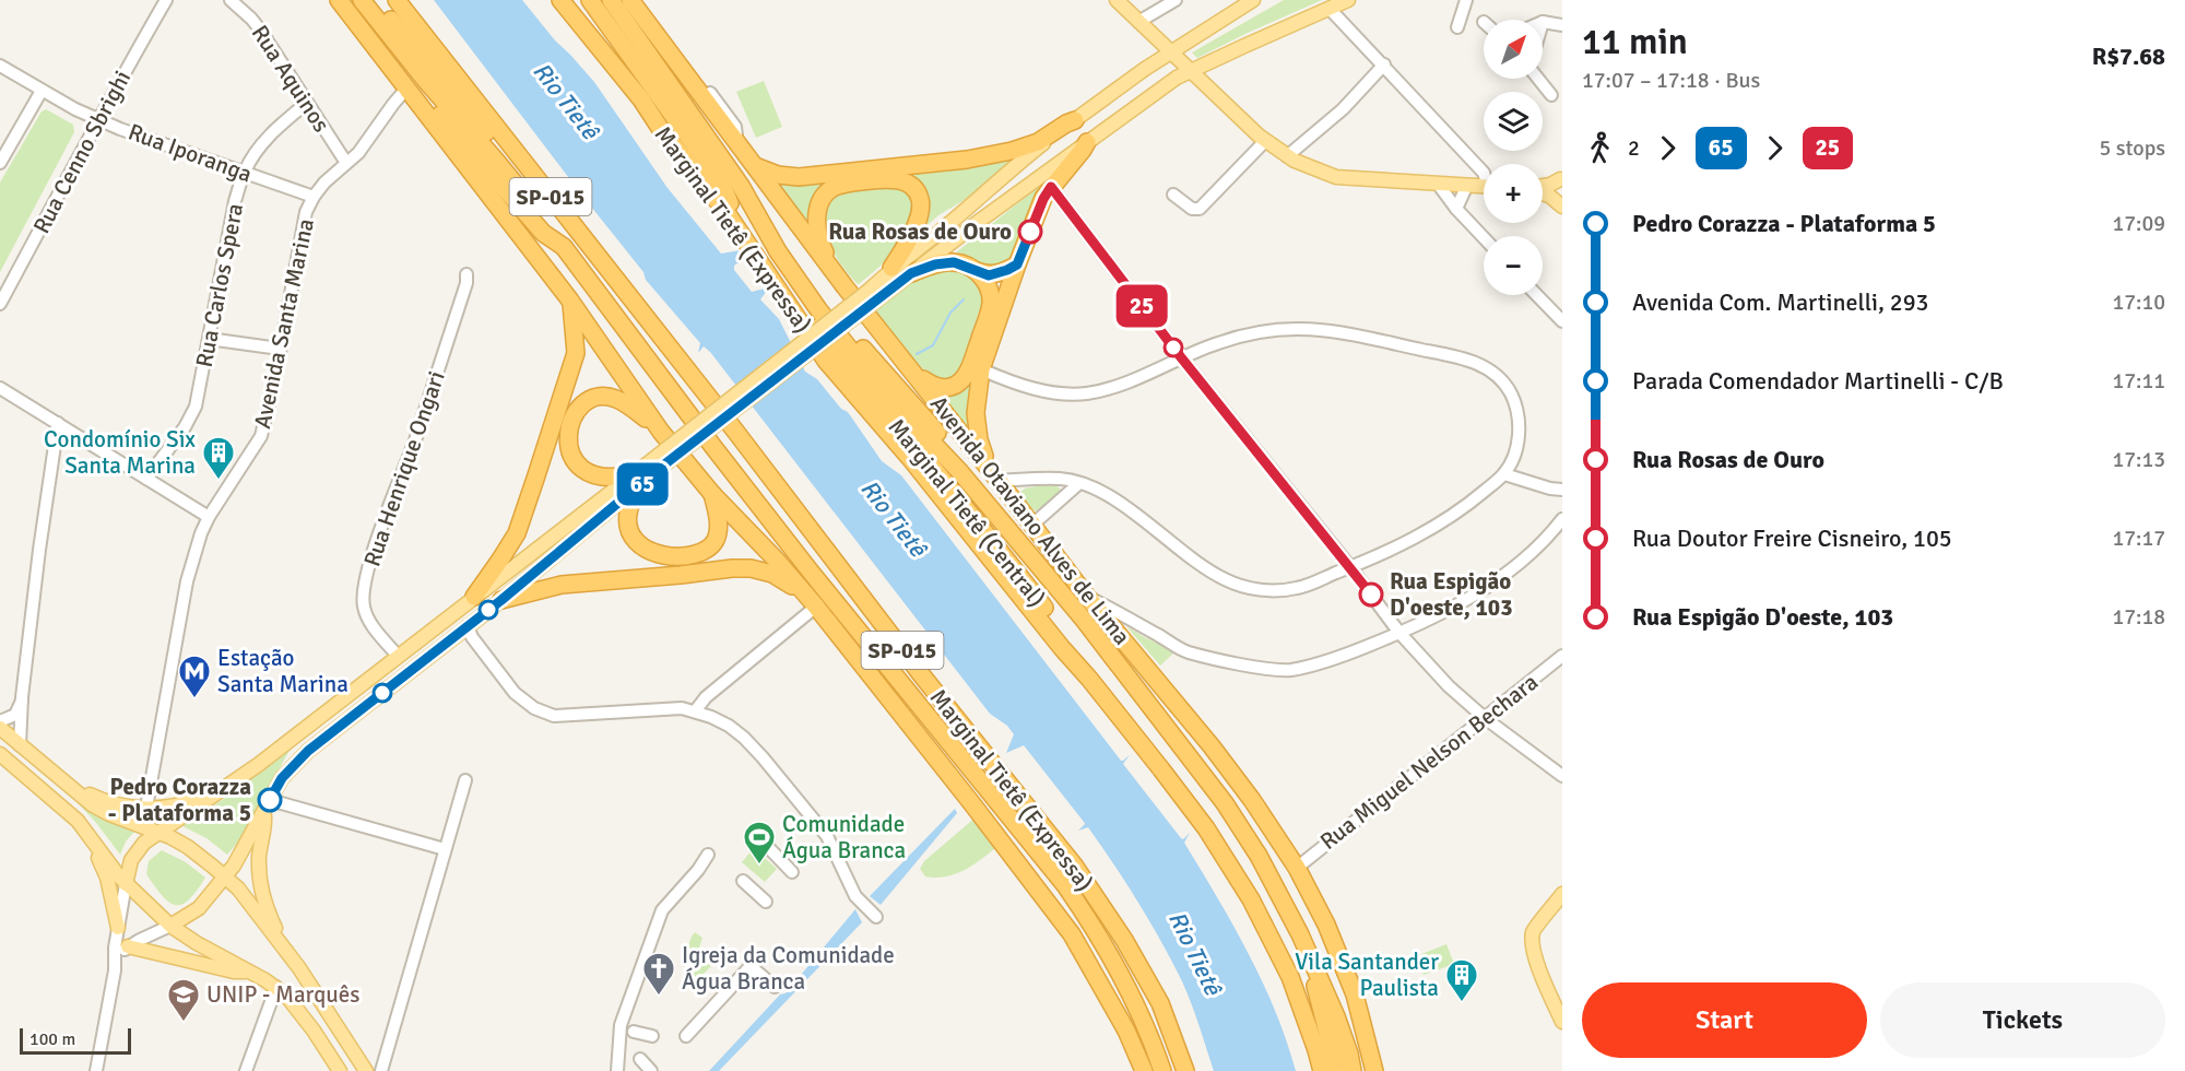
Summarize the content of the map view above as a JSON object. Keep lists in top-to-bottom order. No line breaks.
{"streets":{"highway":["SP-015","Marginal Tietê (Expressa)","Marginal Tietê (Central)","Avenida Otaviano Alves de Lima"],"street":["Rua Aquinos","Rua Cenno Sbrighi","Rua Iporanga","Rua Carlos Spera","Avenida Santa Marina","Rua Henrique Ongari","Rua Miguel Nelson Bechara"]},"crossings":[["Rua Aquinos","Rua Carlos Spera"],["Rua Aquinos","Avenida Santa Marina"],["Rua Cenno Sbrighi","Rua Iporanga"],["Rua Iporanga","Rua Carlos Spera"],["Rua Iporanga","Avenida Santa Marina"],["Marginal Tietê (Expressa)","Marginal Tietê (Central)"],["Avenida Otaviano Alves de Lima","Rua Miguel Nelson Bechara"]],"water":["Rio Tietê"],"places":{"other":["Rua Rosas de Ouro","Rua Espigão D'oeste, 103","Pedro Corazza - Plataforma 5"],"building":["Condomínio Six Santa Marina","Vila Santander Paulista"],"metro station":["Estação Santa Marina"],"sports":["Comunidade Água Branca"],"church":["Igreja da Comunidade Água Branca"],"school or university":["UNIP - Marquês"]},"lines":["bus line 25","bus line 65"],"scale_bar":"100 m","north":"top right","page":{"on_map":["65","25"],"heading":["11 min","17:07 – 17:18 · Bus","R$7.68"],"map_buttons":["+","−"],"legs":["2","65","25","5 stops"],"list":[{"name":"Pedro Corazza - Plataforma 5","value":"17:09"},{"name":"Avenida Com. Martinelli, 293","value":"17:10"},{"name":"Parada Comendador Martinelli - C/B","value":"17:11"},{"name":"Rua Rosas de Ouro","value":"17:13"},{"name":"Rua Doutor Freire Cisneiro, 105","value":"17:17"},{"name":"Rua Espigão D'oeste, 103","value":"17:18"}],"buttons":["Start","Tickets"],"scale":"100 m"}}
